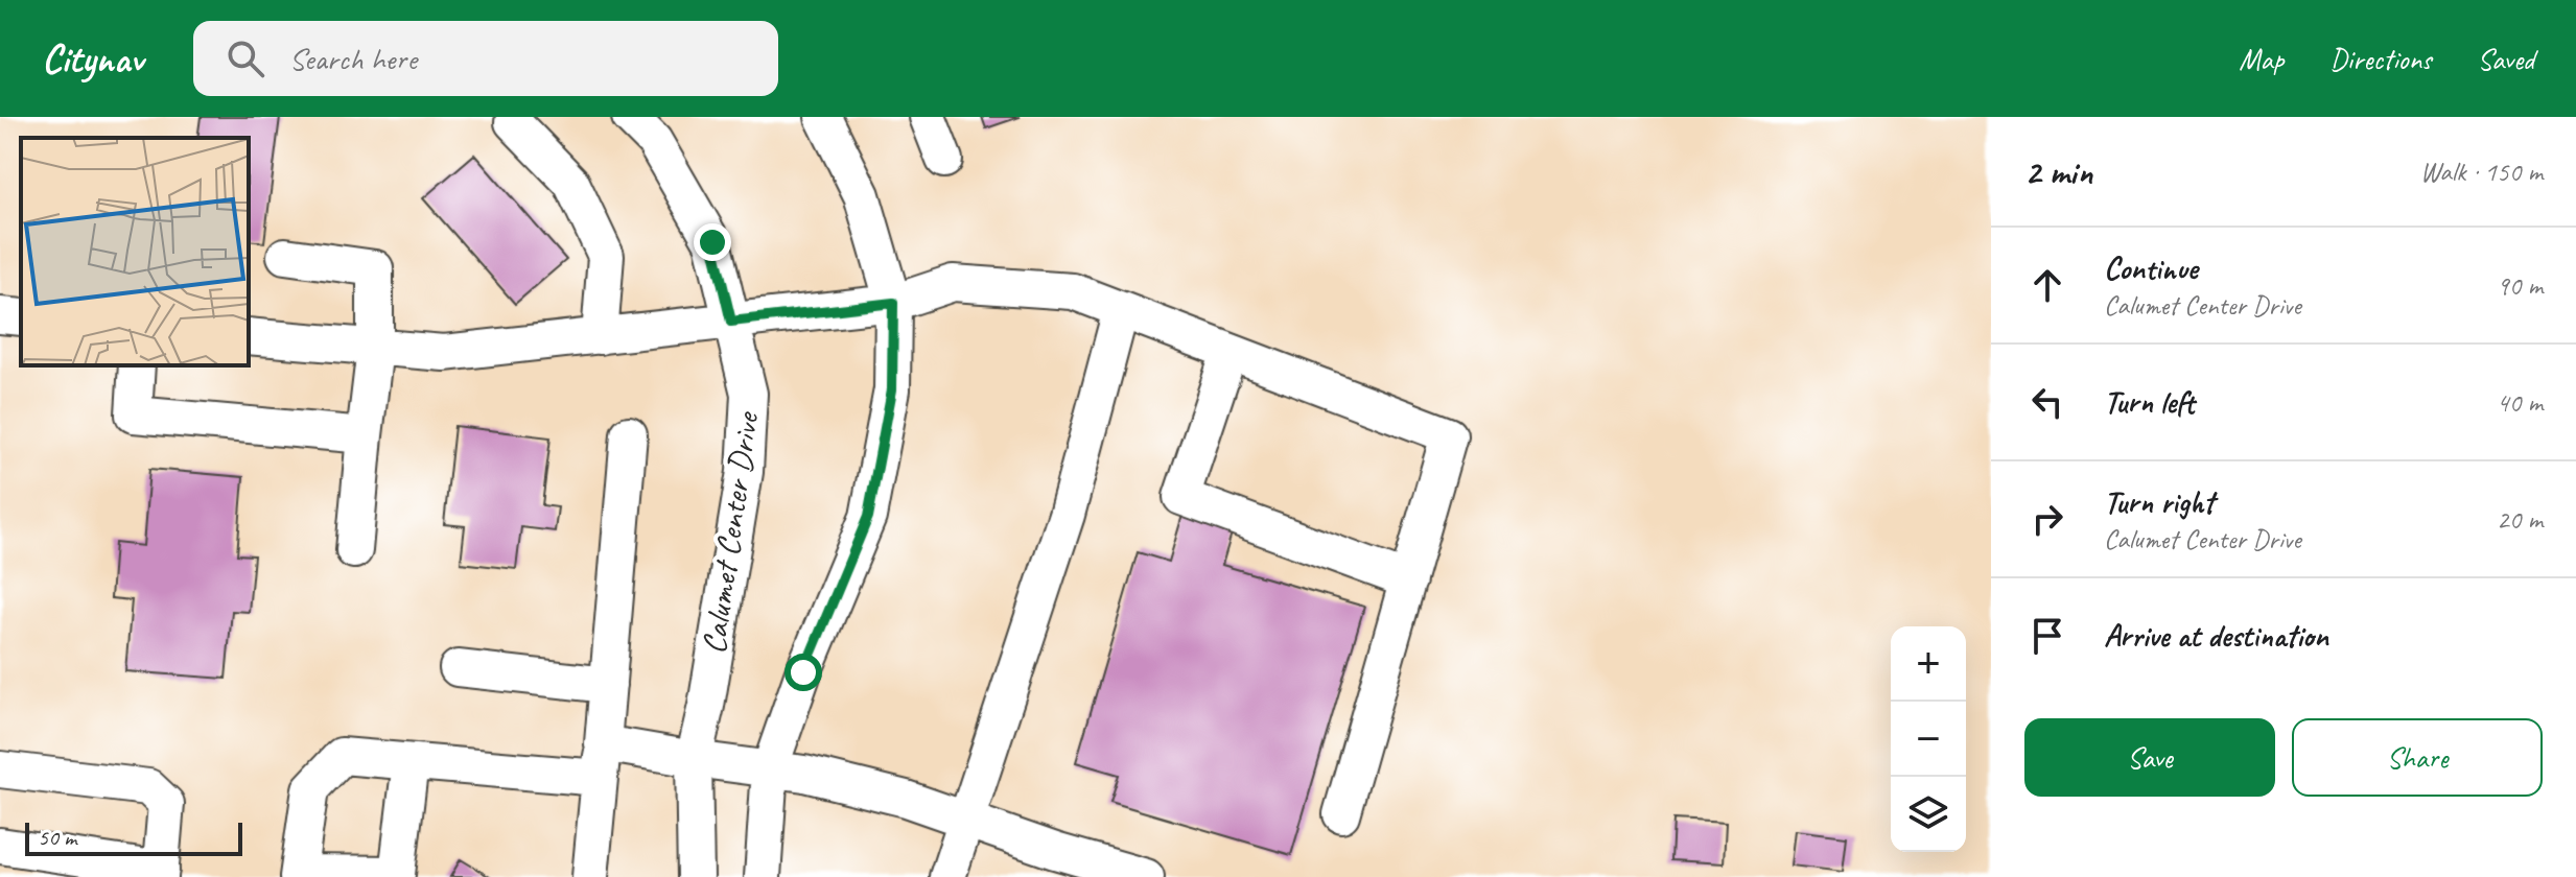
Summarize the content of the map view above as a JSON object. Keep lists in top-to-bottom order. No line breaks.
{"streets":{"lane":["Calumet Center Drive"]},"scale_bar":"50 m","page":{"header":"Citynav","search":"Search here","nav":["Map","Directions","Saved"],"heading":["2 min","Walk · 150 m"],"list":[["Continue","Calumet Center Drive","90 m"],["Turn left","40 m"],["Turn right","Calumet Center Drive","20 m"],"Arrive at destination"],"map_buttons":["+","−"],"buttons":["Save","Share"],"scale":"50 m"}}
